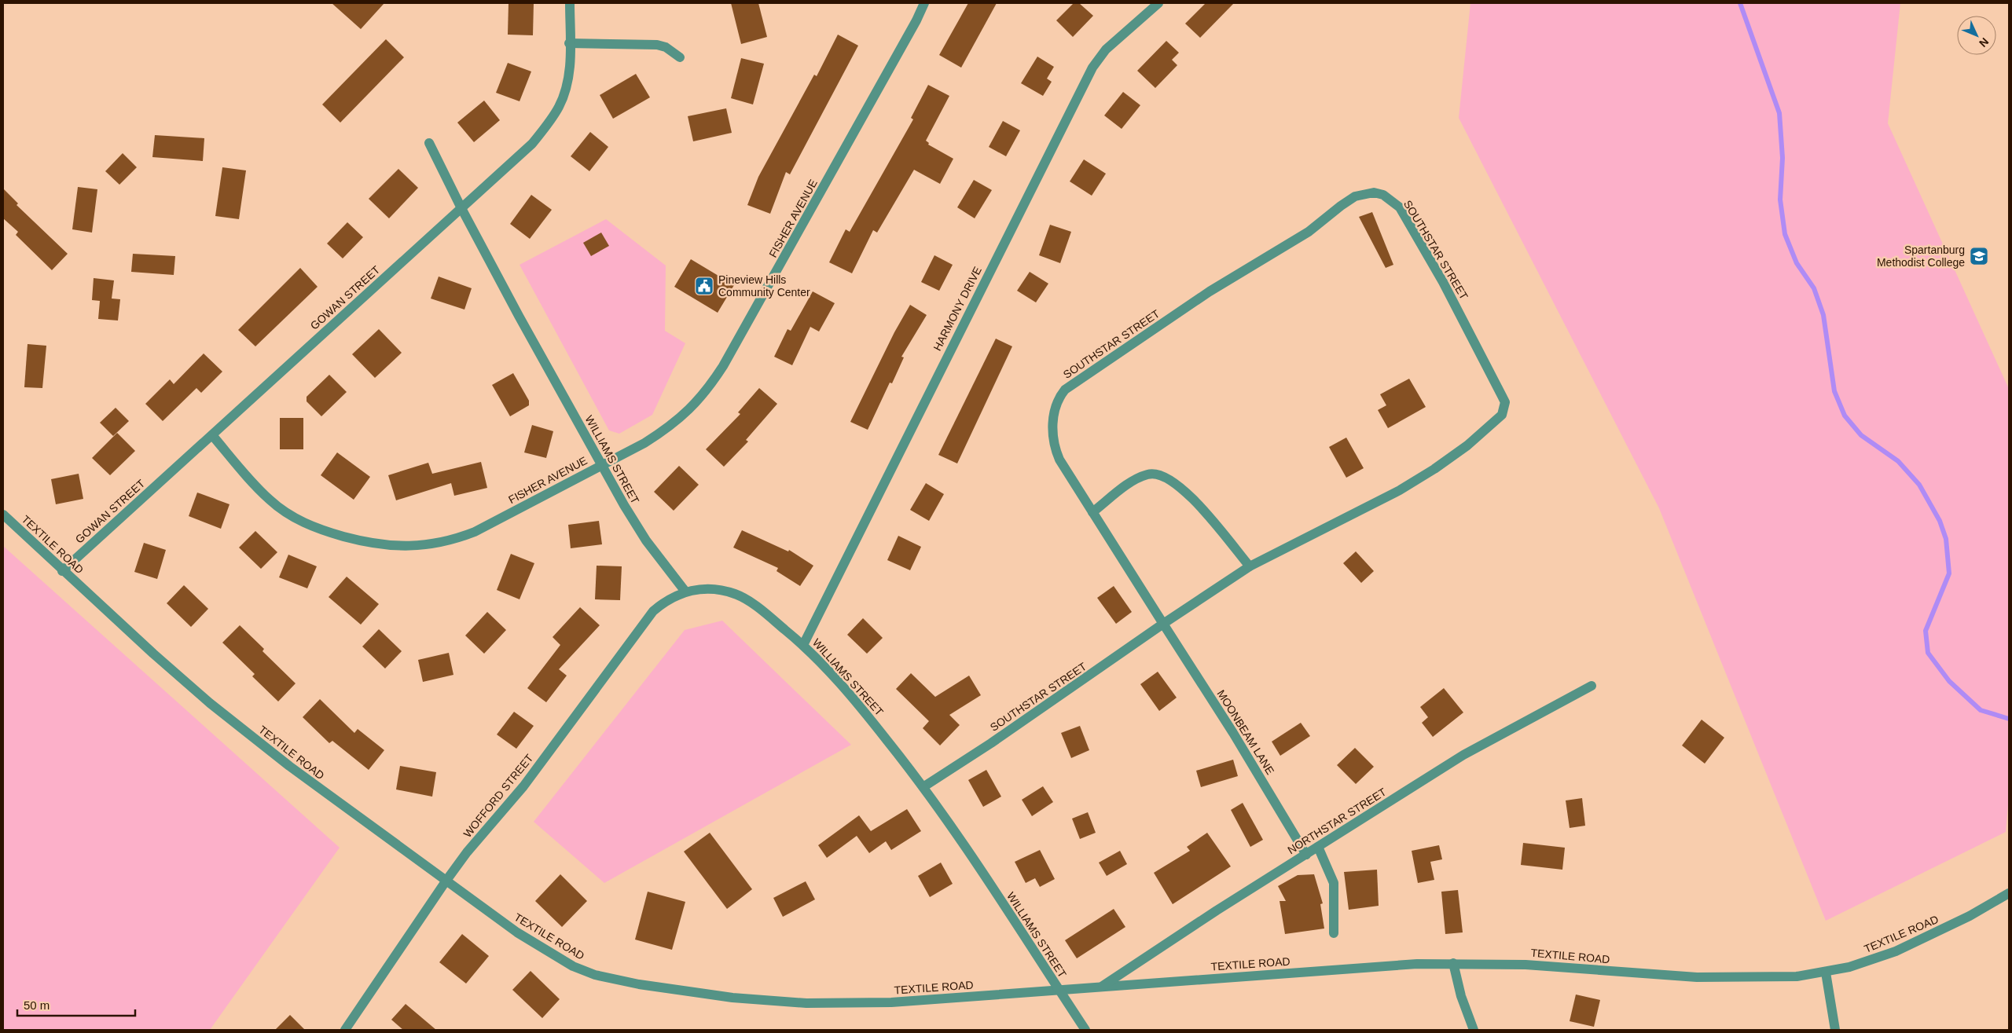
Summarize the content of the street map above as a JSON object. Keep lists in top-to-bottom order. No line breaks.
{"streets":{"street":["FISHER AVENUE","SOUTHSTAR STREET","GOWAN STREET","HARMONY DRIVE","WILLIAMS STREET","TEXTILE ROAD","MOONBEAM LANE","WOFFORD STREET","NORTHSTAR STREET"]},"crossings":[["FISHER AVENUE","GOWAN STREET"],["FISHER AVENUE","WILLIAMS STREET"],["SOUTHSTAR STREET","WILLIAMS STREET"],["SOUTHSTAR STREET","MOONBEAM LANE"],["GOWAN STREET","WILLIAMS STREET"],["GOWAN STREET","TEXTILE ROAD"],["HARMONY DRIVE","WILLIAMS STREET"],["WILLIAMS STREET","TEXTILE ROAD"],["WILLIAMS STREET","WOFFORD STREET"],["TEXTILE ROAD","WOFFORD STREET"],["TEXTILE ROAD","NORTHSTAR STREET"],["MOONBEAM LANE","NORTHSTAR STREET"]],"places":{"school or university":["Spartanburg Methodist College"],"public building":["Pineview Hills Community Center"]},"scale_bar":"50 m","north":"bottom right"}
